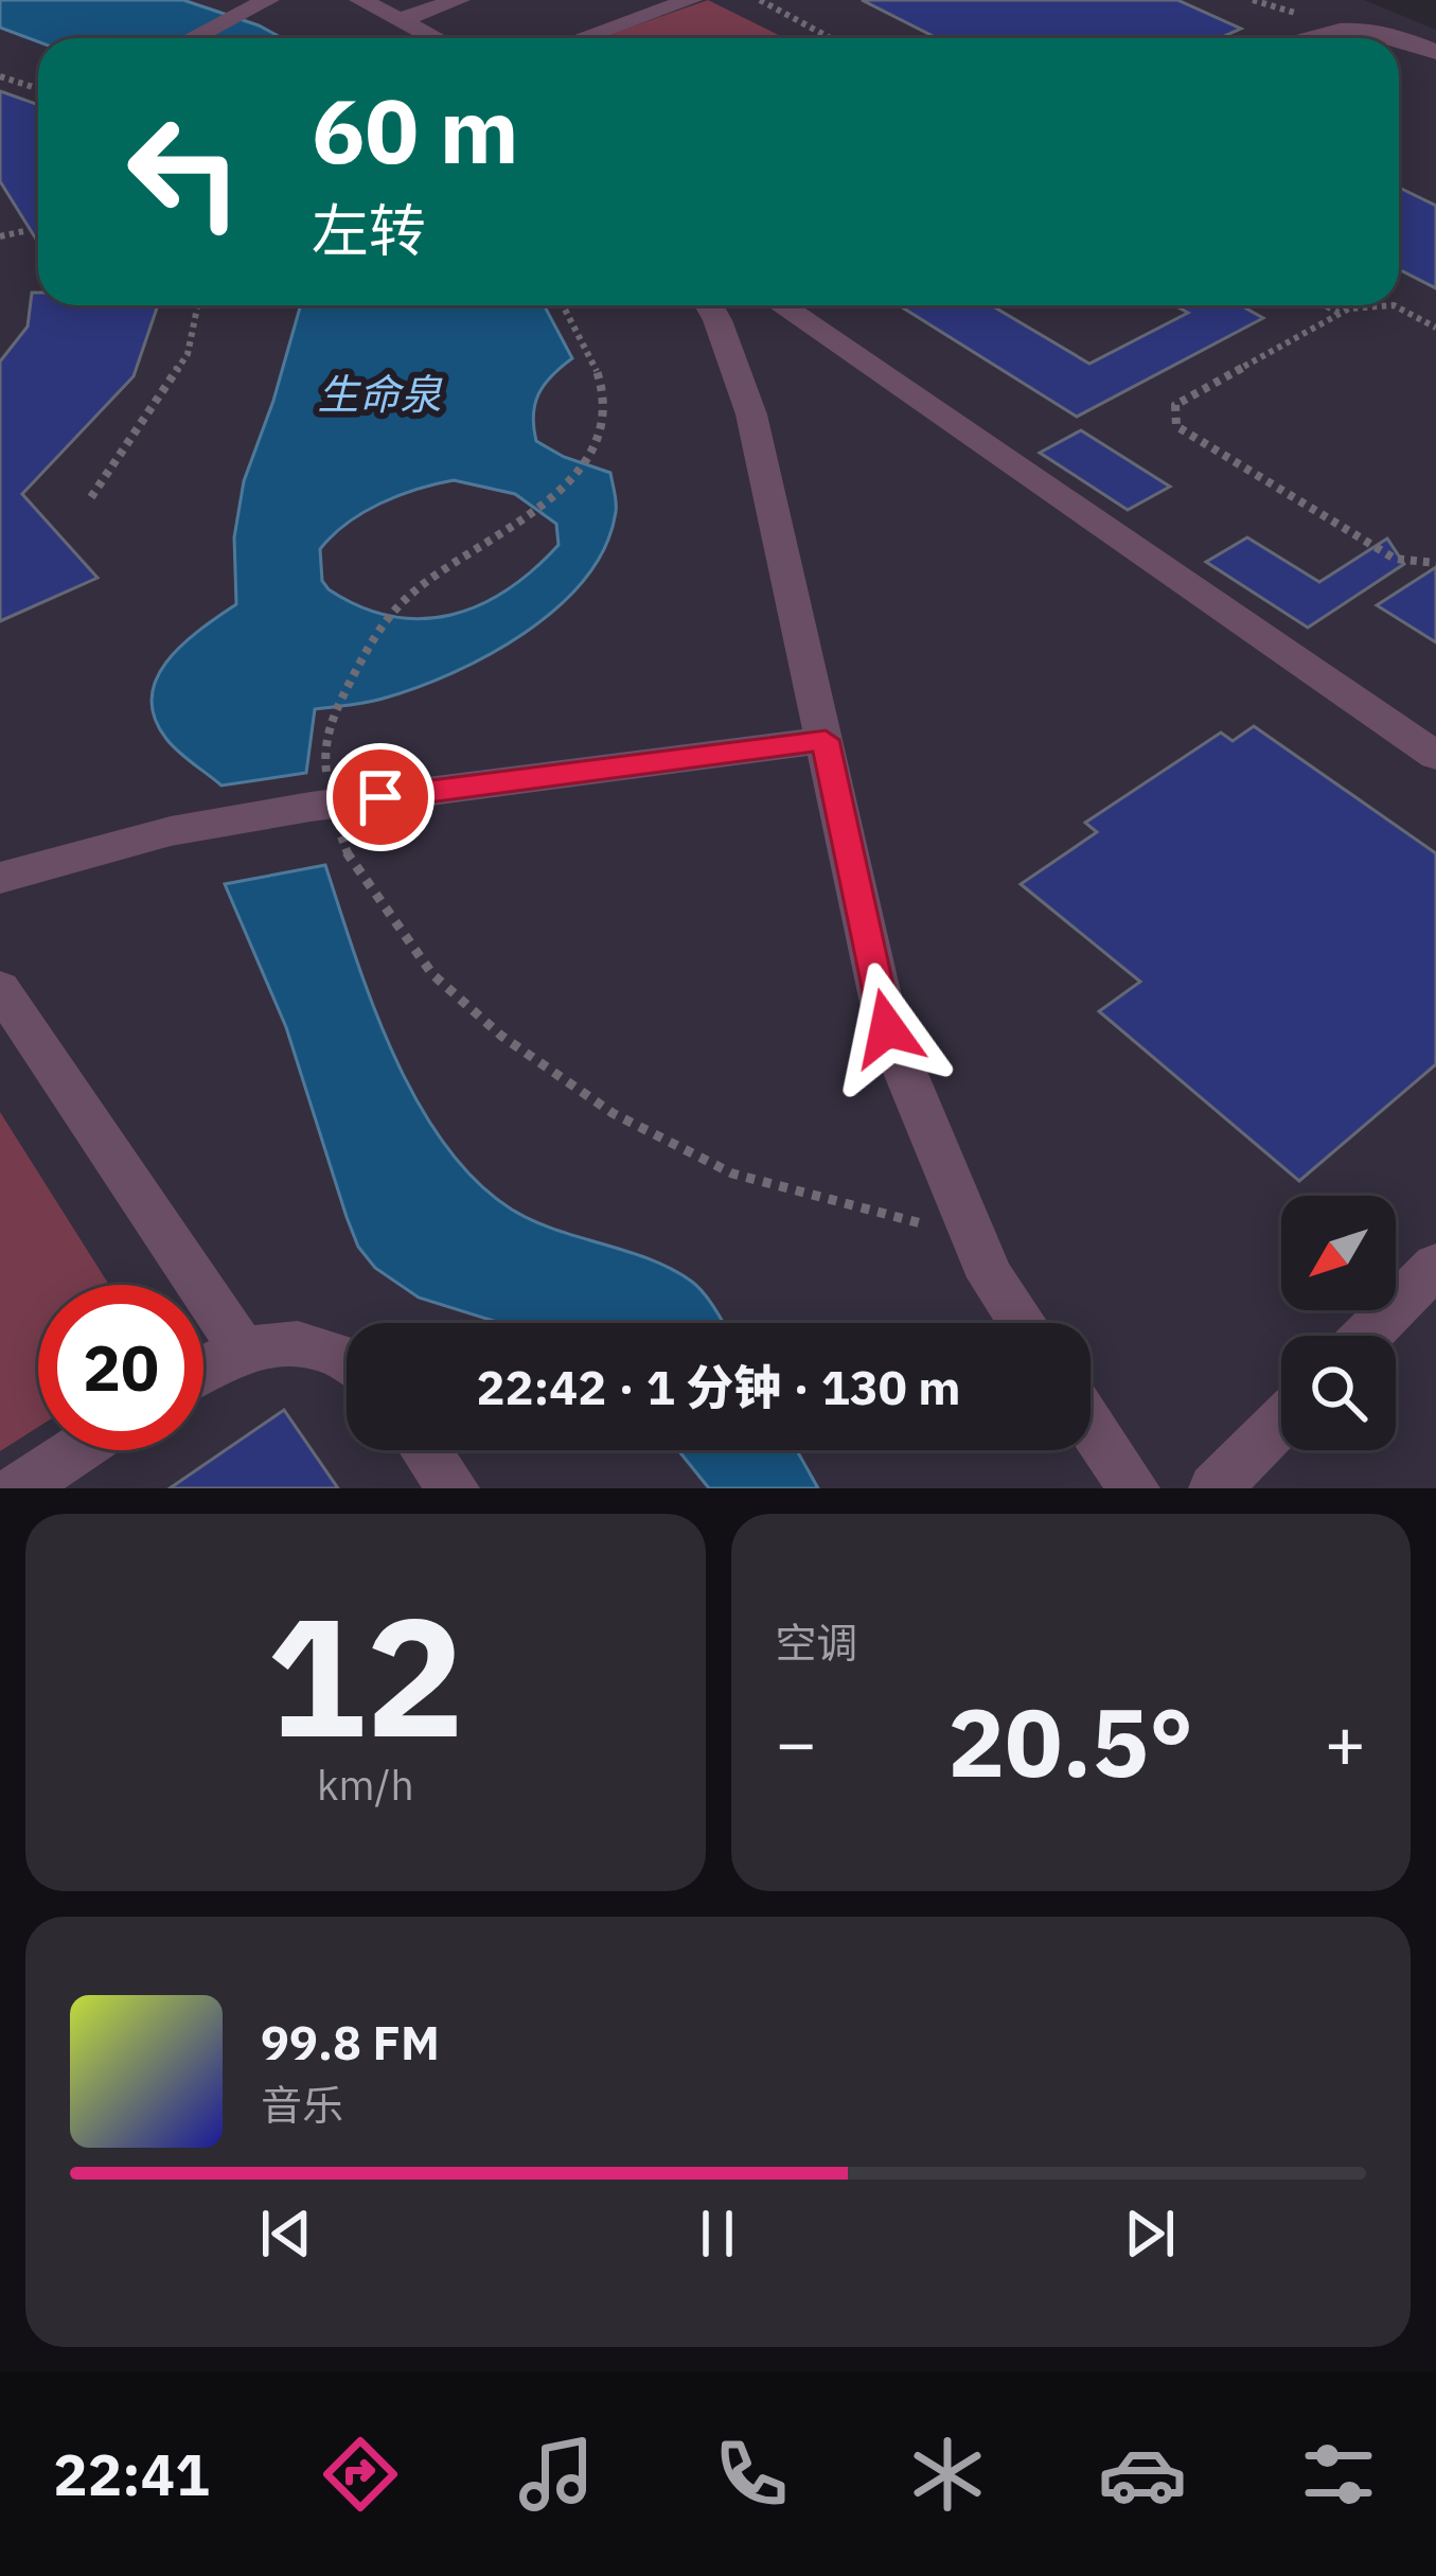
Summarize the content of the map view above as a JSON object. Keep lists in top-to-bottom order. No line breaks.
{"water":["生命泉"],"north":"bottom left","page":{"turn":["60 m","左转"],"limit":"20","trip":"22:42 · 1 分钟 · 130 m","tile":[["12","km/h"],"空调"],"heat":["−","20.5°","+"],"song":["99.8 FM","音乐"],"tabs":"22:41"}}
